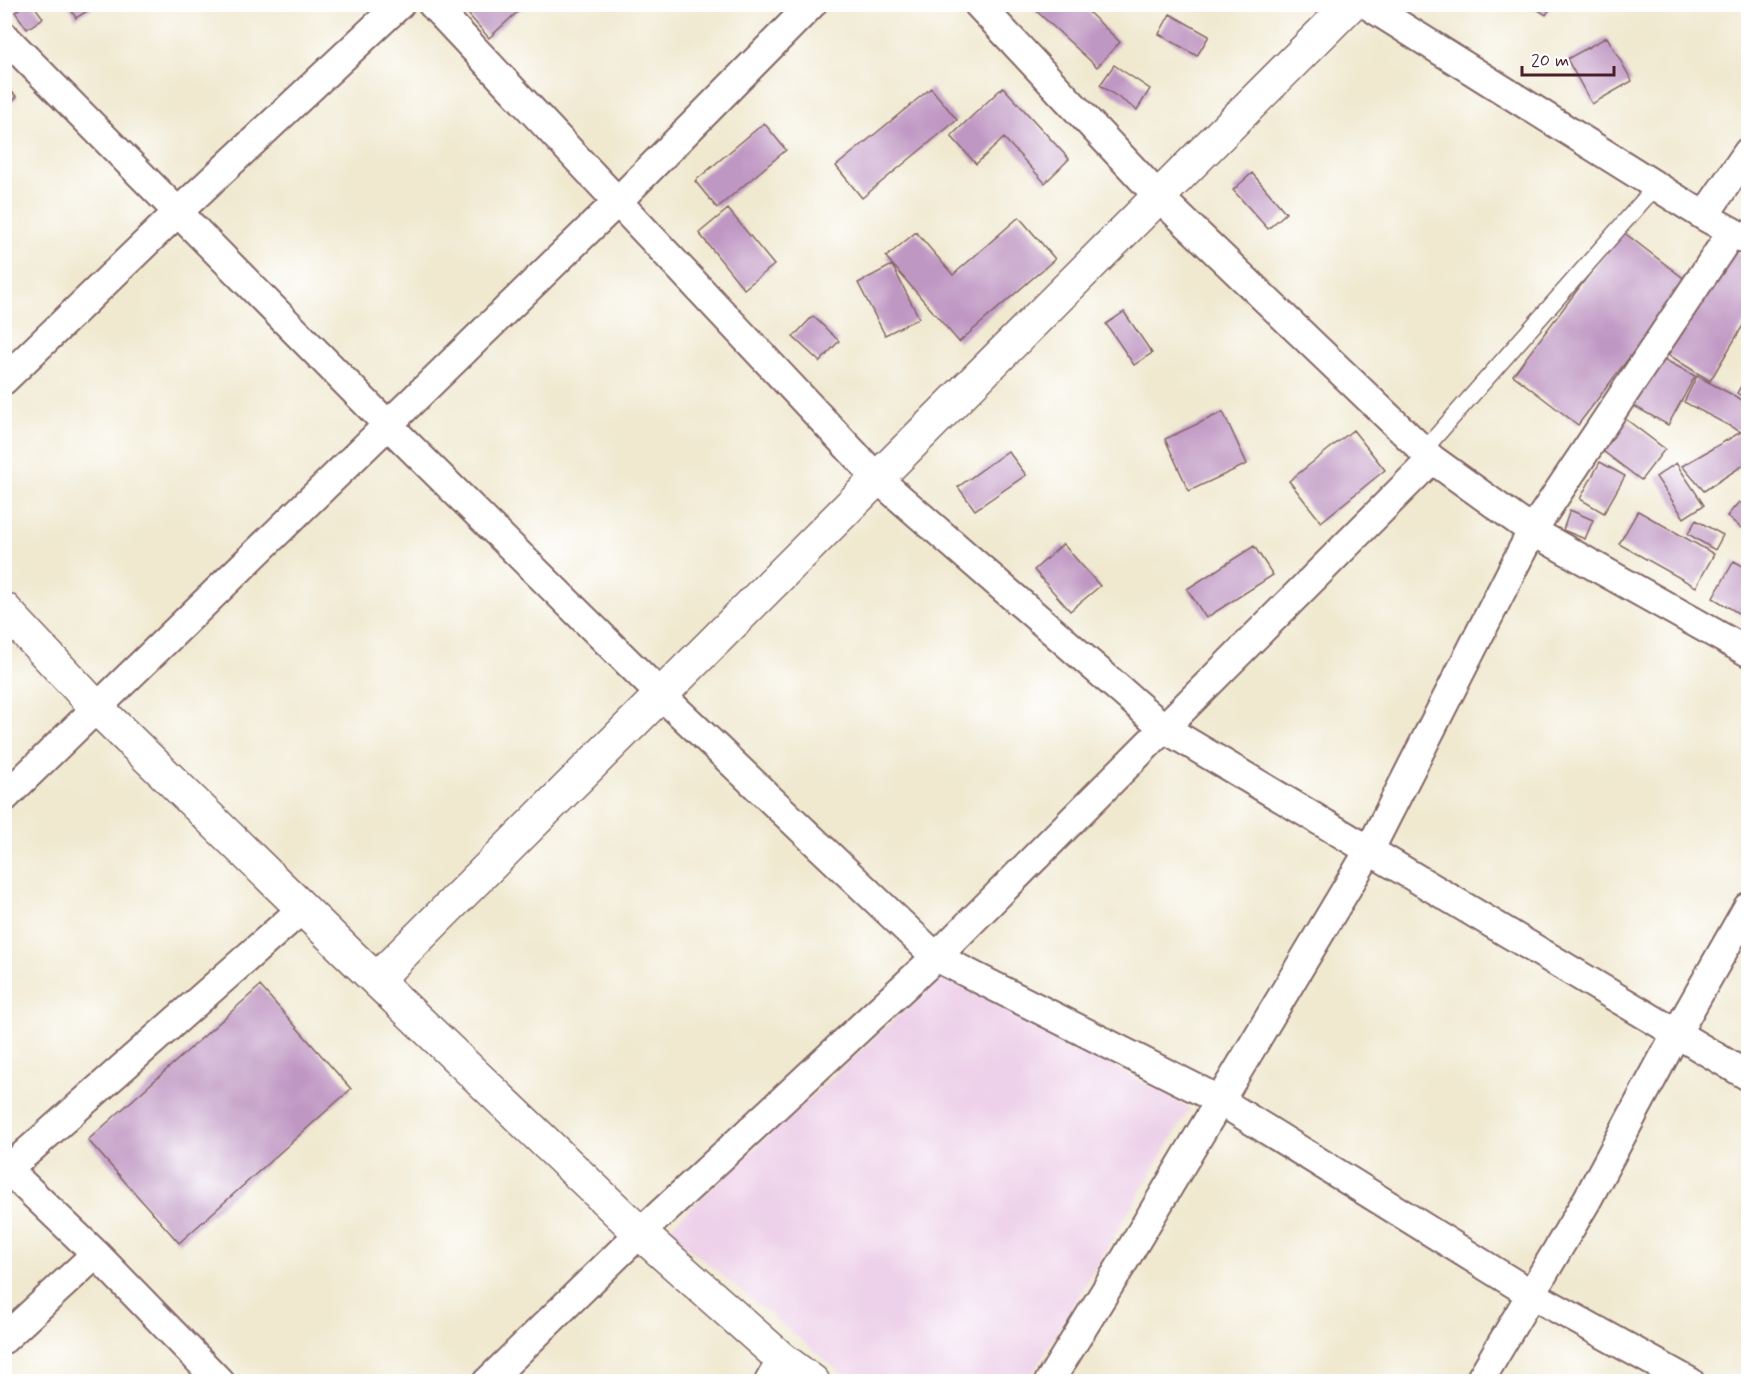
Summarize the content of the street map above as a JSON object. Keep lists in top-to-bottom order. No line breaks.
{"scale_bar":"20 m"}
